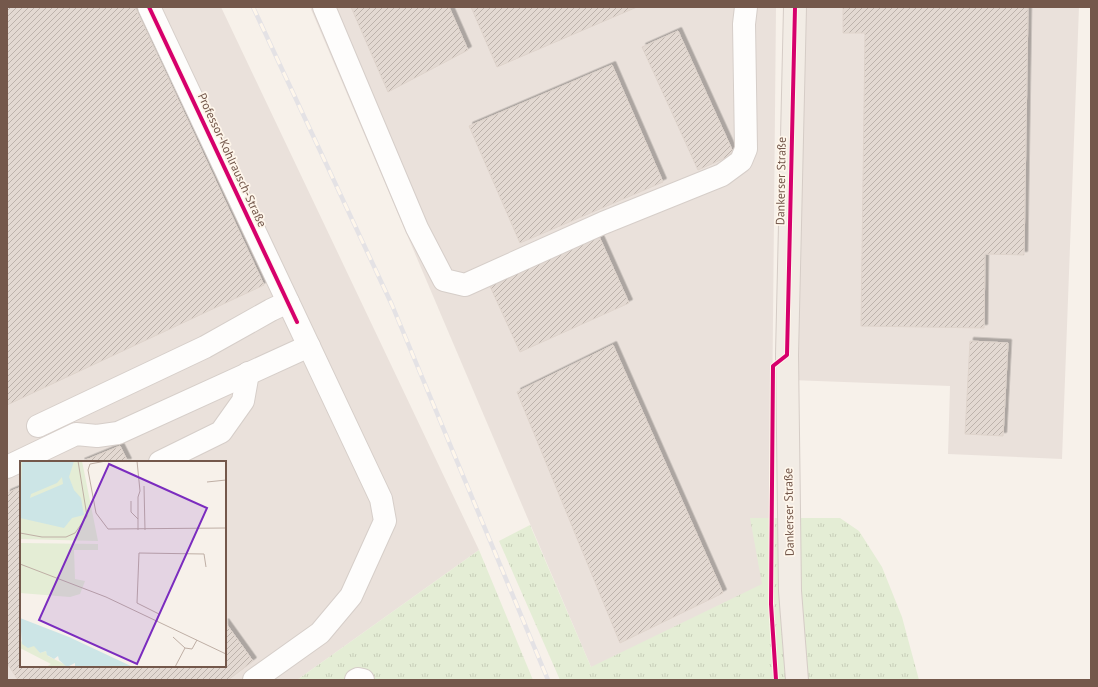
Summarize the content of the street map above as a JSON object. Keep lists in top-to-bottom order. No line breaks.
{"streets":{"main road":["Dankerser Straße"],"street":["Professor-Kohlrausch-Straße"]}}
